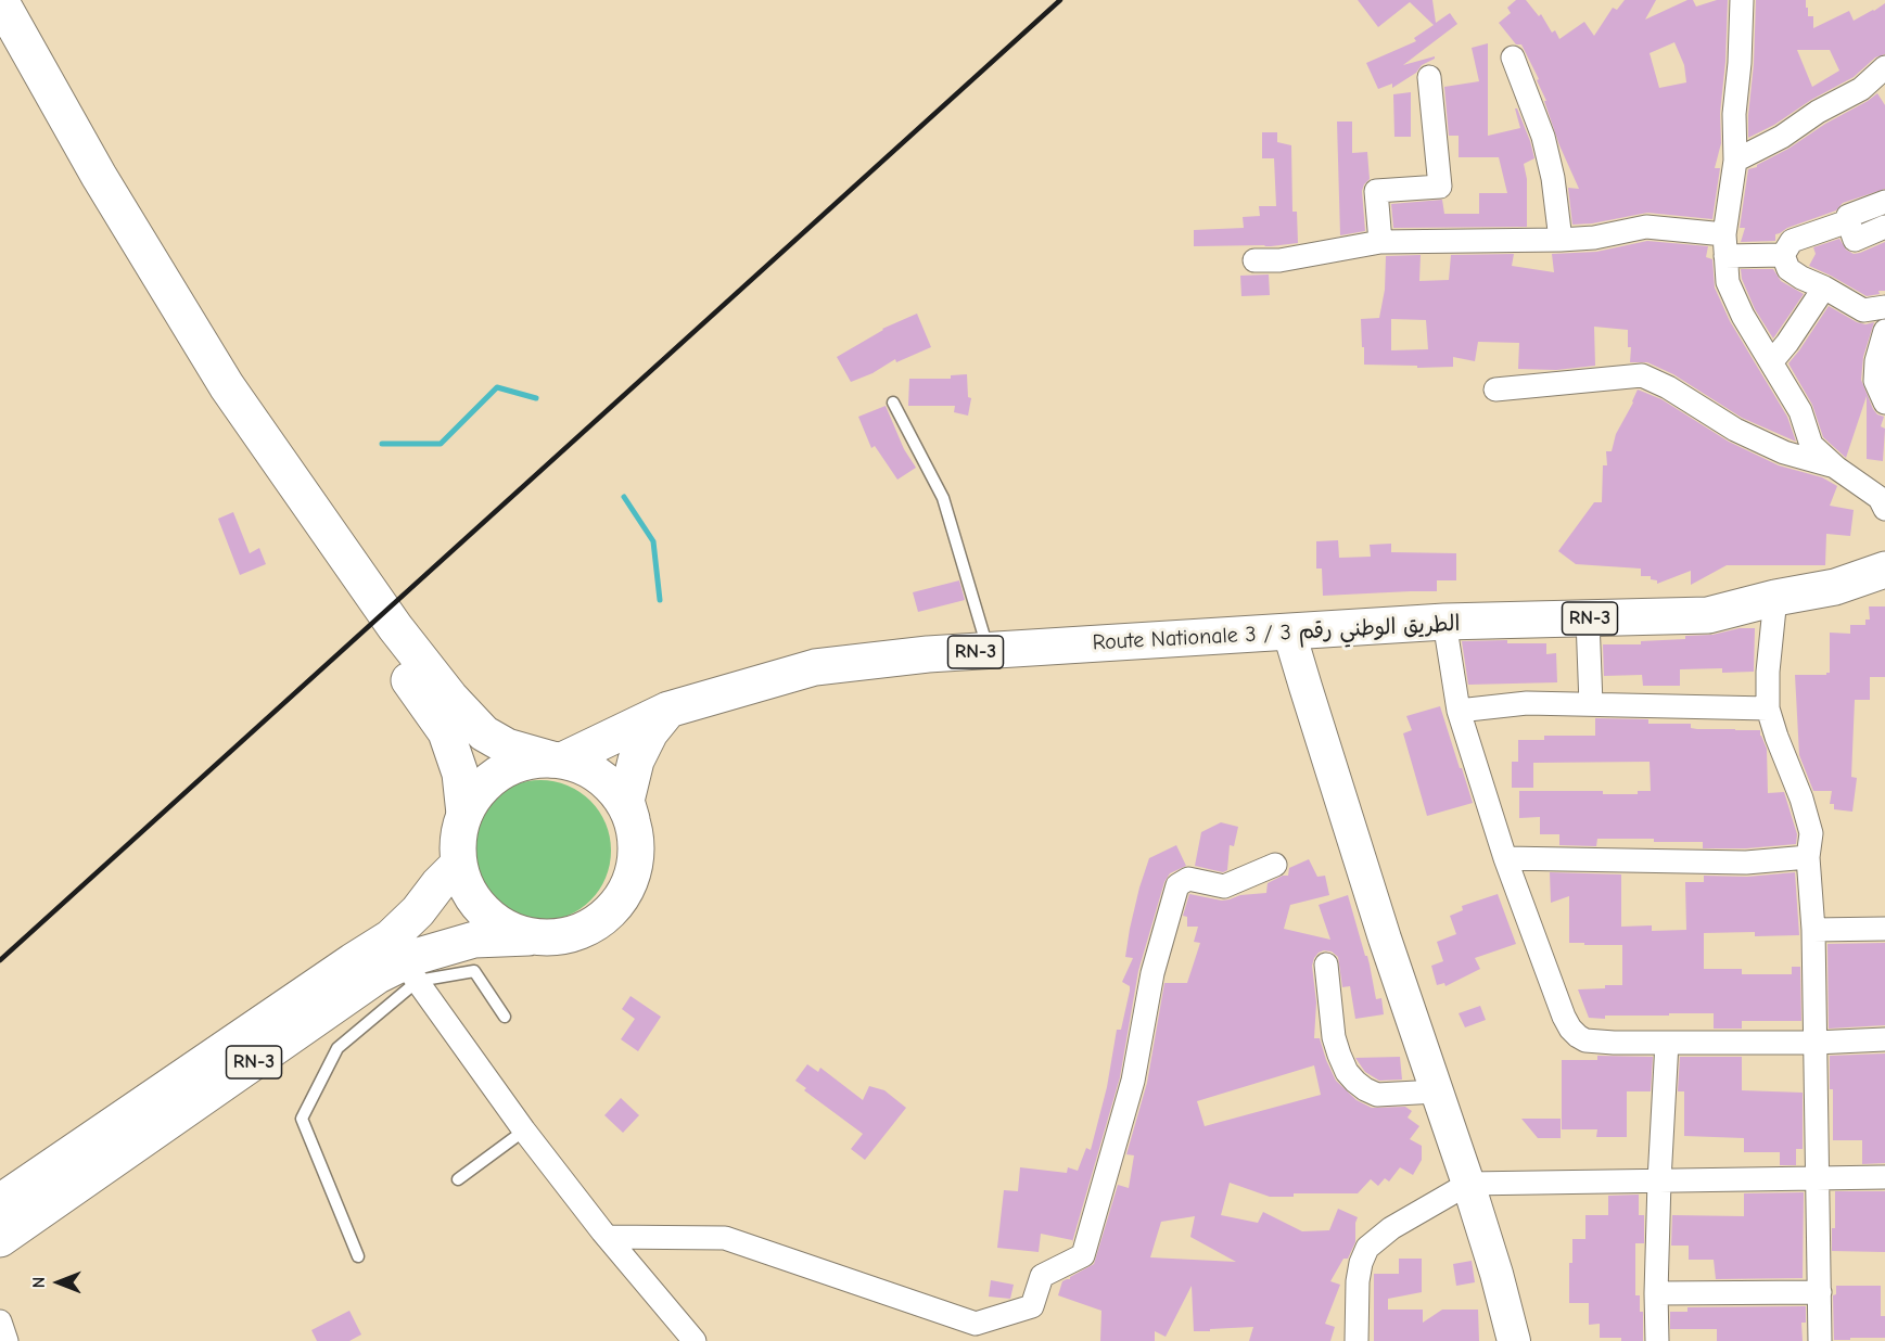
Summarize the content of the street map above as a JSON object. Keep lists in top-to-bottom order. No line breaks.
{"streets":{"main road":["RN-3","Route Nationale 3 / الطريق الوطني رقم 3"]},"crossings":[["RN-3","Route Nationale 3 / الطريق الوطني رقم 3"]],"north":"left"}
